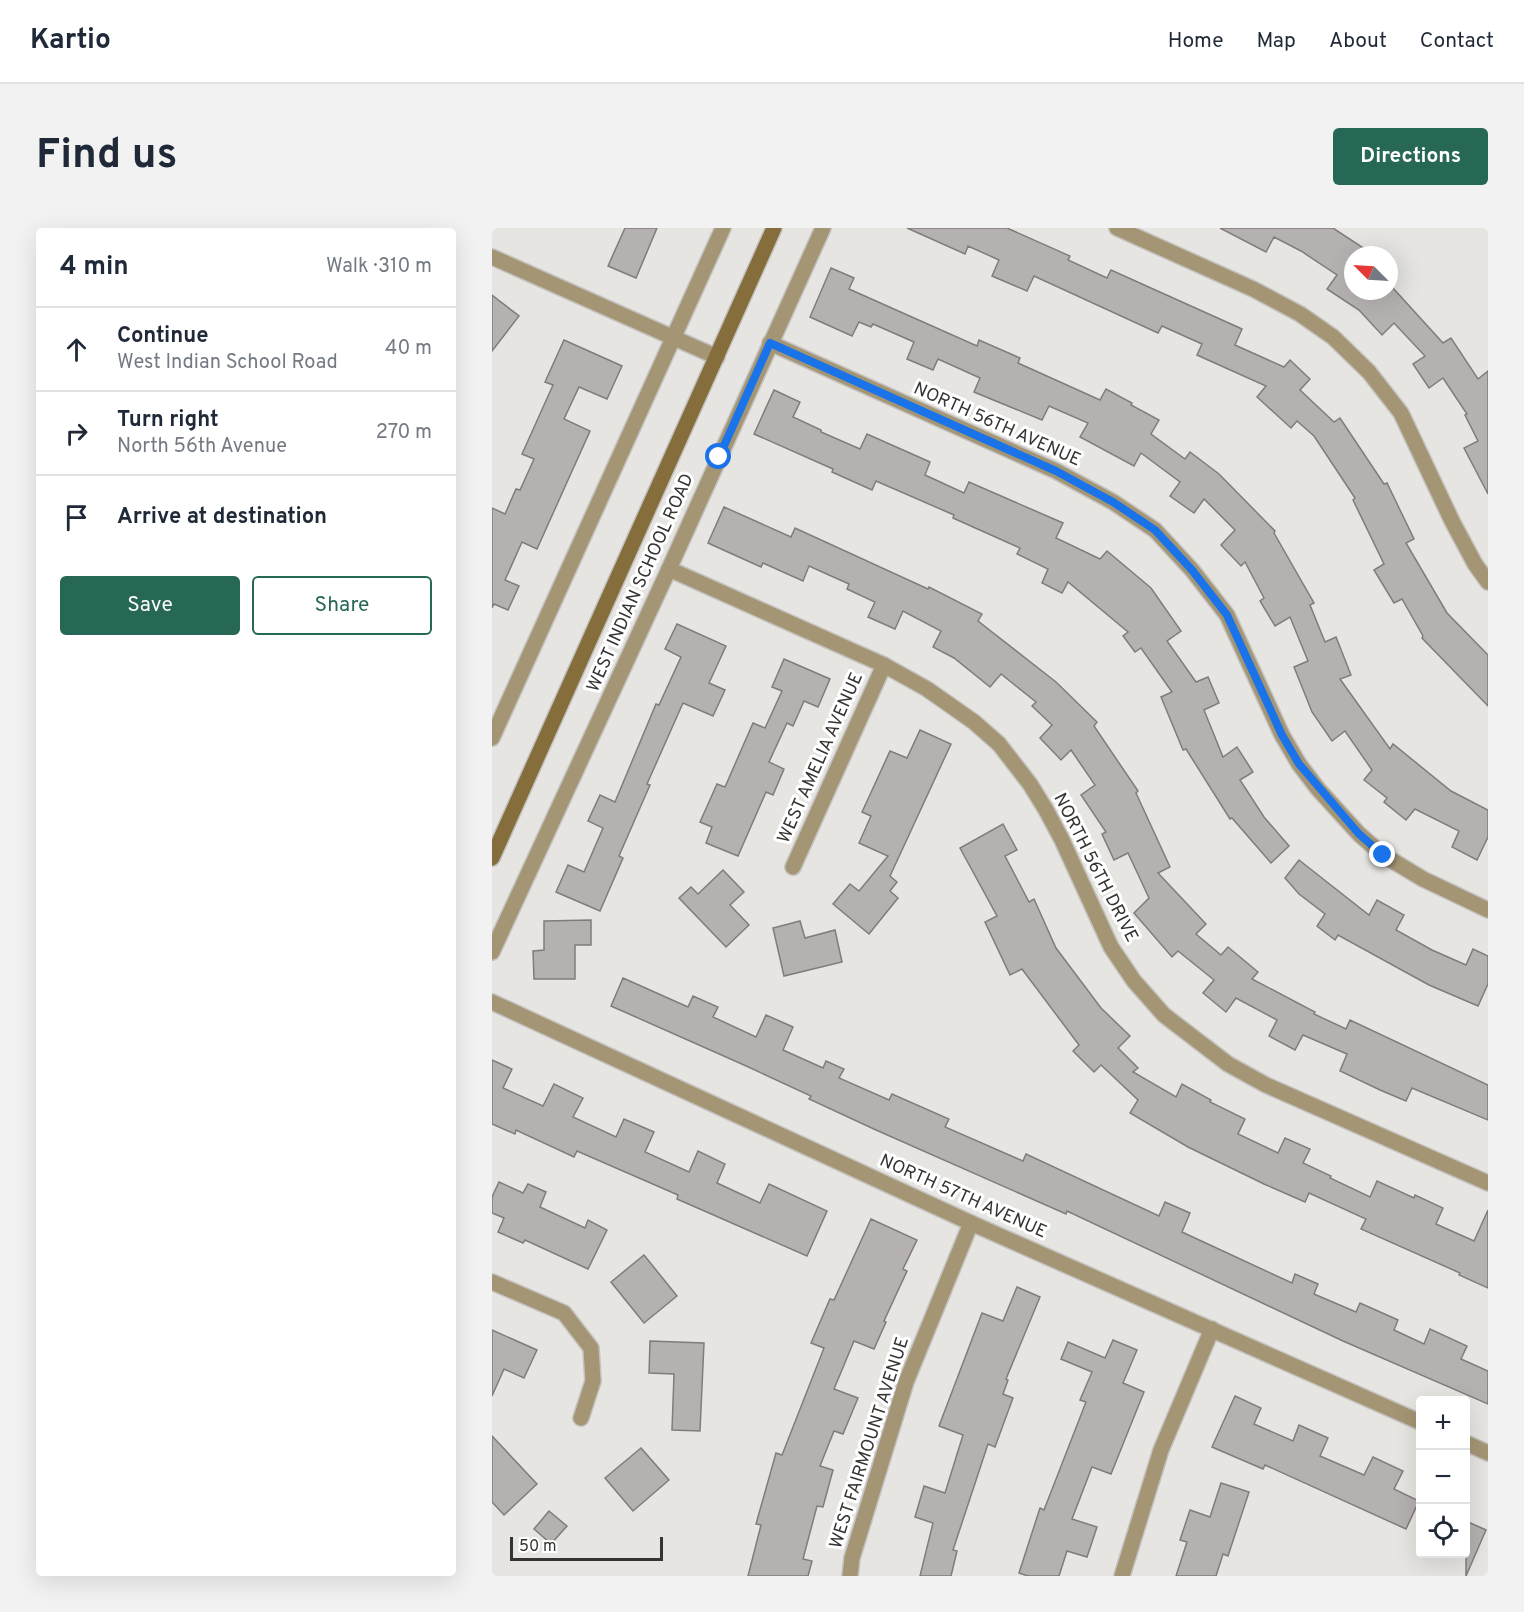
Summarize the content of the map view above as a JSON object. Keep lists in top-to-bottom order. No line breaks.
{"streets":{"main road":["WEST INDIAN SCHOOL ROAD"],"street":["NORTH 56TH AVENUE","WEST AMELIA AVENUE","NORTH 56TH DRIVE","NORTH 57TH AVENUE","WEST FAIRMOUNT AVENUE"]},"crossings":[["NORTH 56TH AVENUE","WEST INDIAN SCHOOL ROAD"],["WEST INDIAN SCHOOL ROAD","NORTH 56TH DRIVE"],["WEST AMELIA AVENUE","NORTH 56TH DRIVE"],["NORTH 57TH AVENUE","WEST FAIRMOUNT AVENUE"]],"scale_bar":"50 m","north":"top left","page":{"header":"Kartio","nav":["Home","Map","About","Contact"],"buttons":["Directions",["Save","Share"]],"title":"Find us","heading":["4 min","Walk · 310 m"],"list":[["Continue","West Indian School Road","40 m"],["Turn right","North 56th Avenue","270 m"],"Arrive at destination"],"map_buttons":["+","−"],"scale":"50 m"}}
